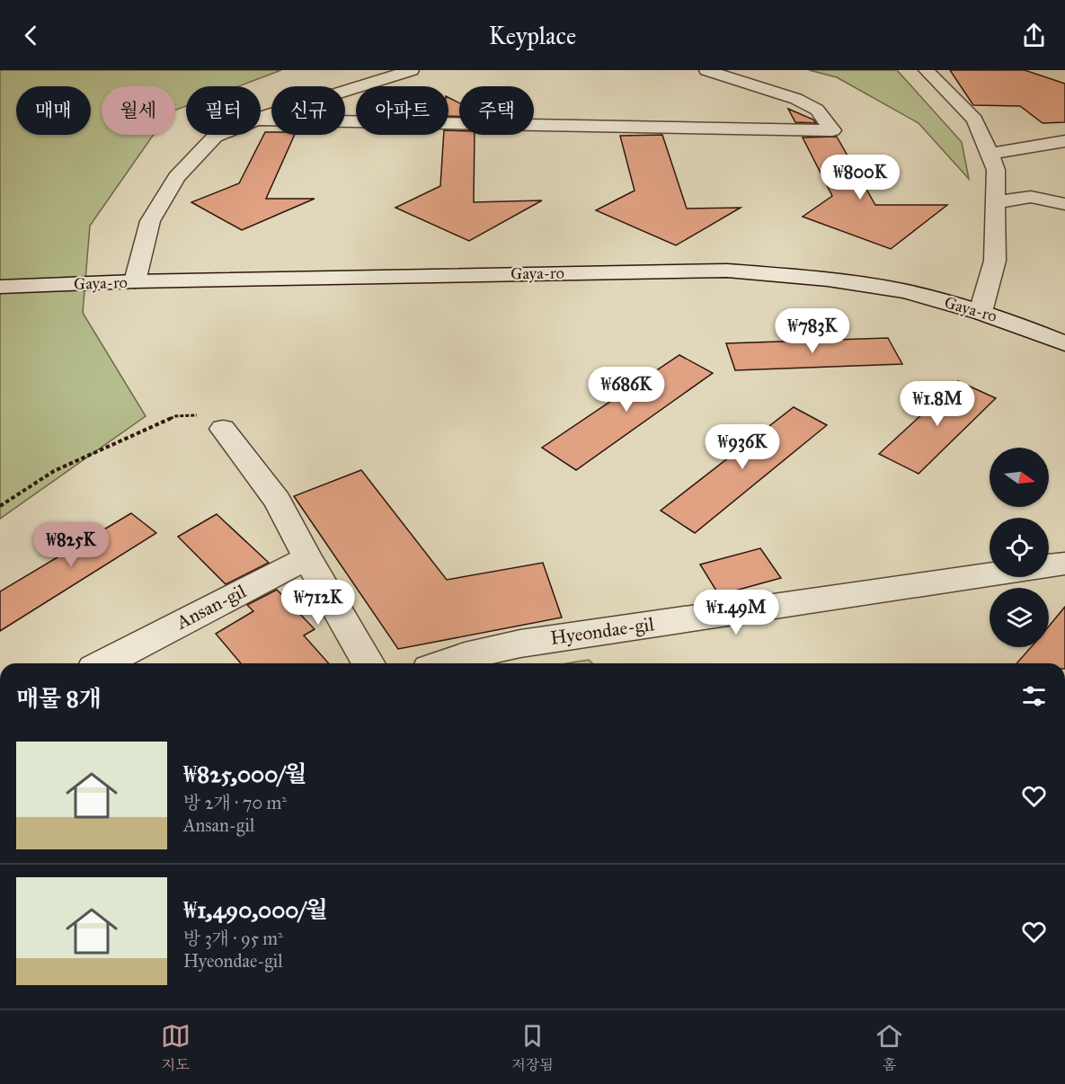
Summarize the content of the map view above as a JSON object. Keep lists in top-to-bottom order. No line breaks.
{"streets":{"street":["Gaya-ro","Ansan-gil","Hyeondae-gil"]},"north":"right","page":{"header":"Keyplace","chip":["매매","월세","필터","신규","아파트","주택"],"price":["₩800K","₩783K","₩686K","₩1.8M","₩936K","₩825K","₩712K","₩1.49M"],"heading":"매물 8개","list":[{"name":"₩825,000/월","note":"방 2개 · 70 m² · Ansan-gil"},{"name":"₩1,490,000/월","note":"방 3개 · 95 m² · Hyeondae-gil"}],"tabs":["지도","저장됨","홈"]}}
